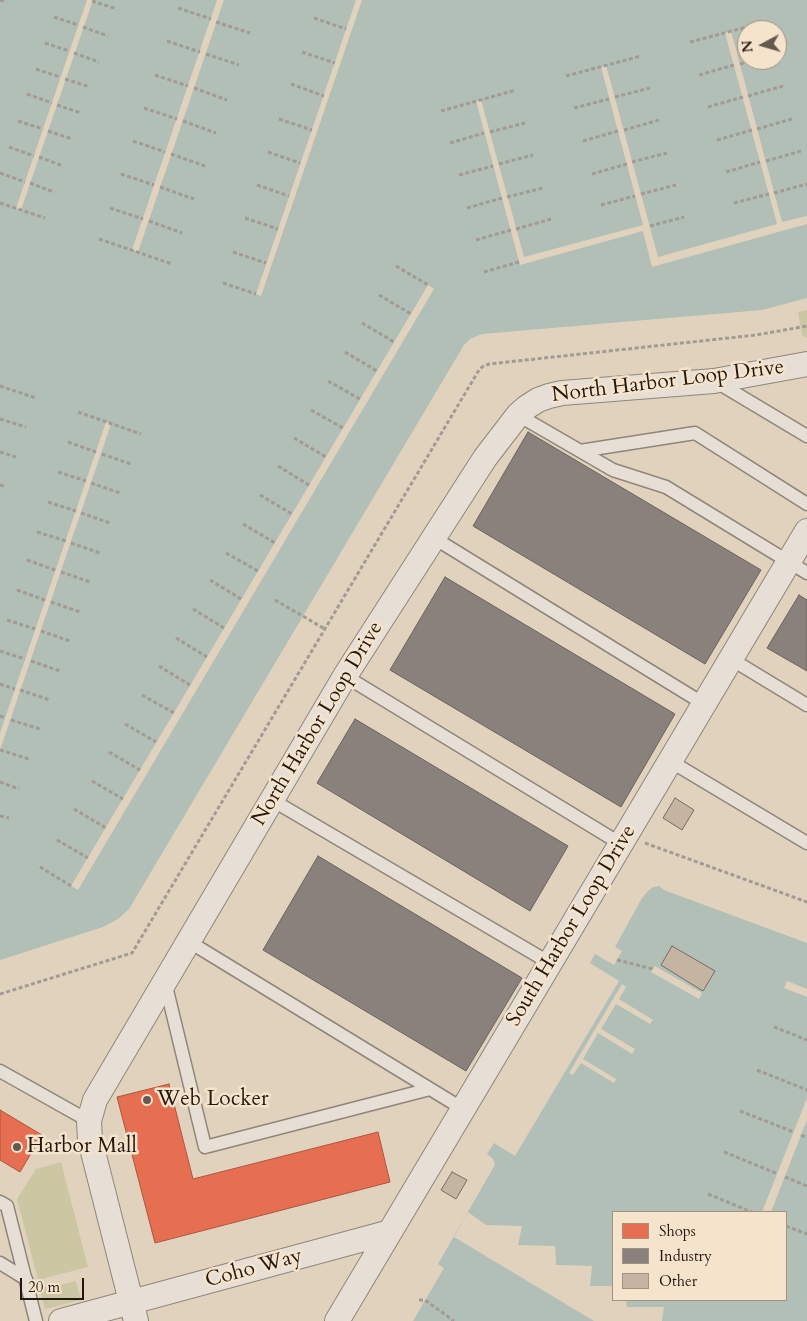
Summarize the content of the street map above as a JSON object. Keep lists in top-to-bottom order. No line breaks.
{"streets":{"street":["North Harbor Loop Drive","South Harbor Loop Drive","Coho Way"]},"crossings":[["North Harbor Loop Drive","Coho Way"],["South Harbor Loop Drive","Coho Way"]],"places":["Web Locker","Harbor Mall"],"legend":["Shops","Industry","Other"],"scale_bar":"20 m","north":"left"}
